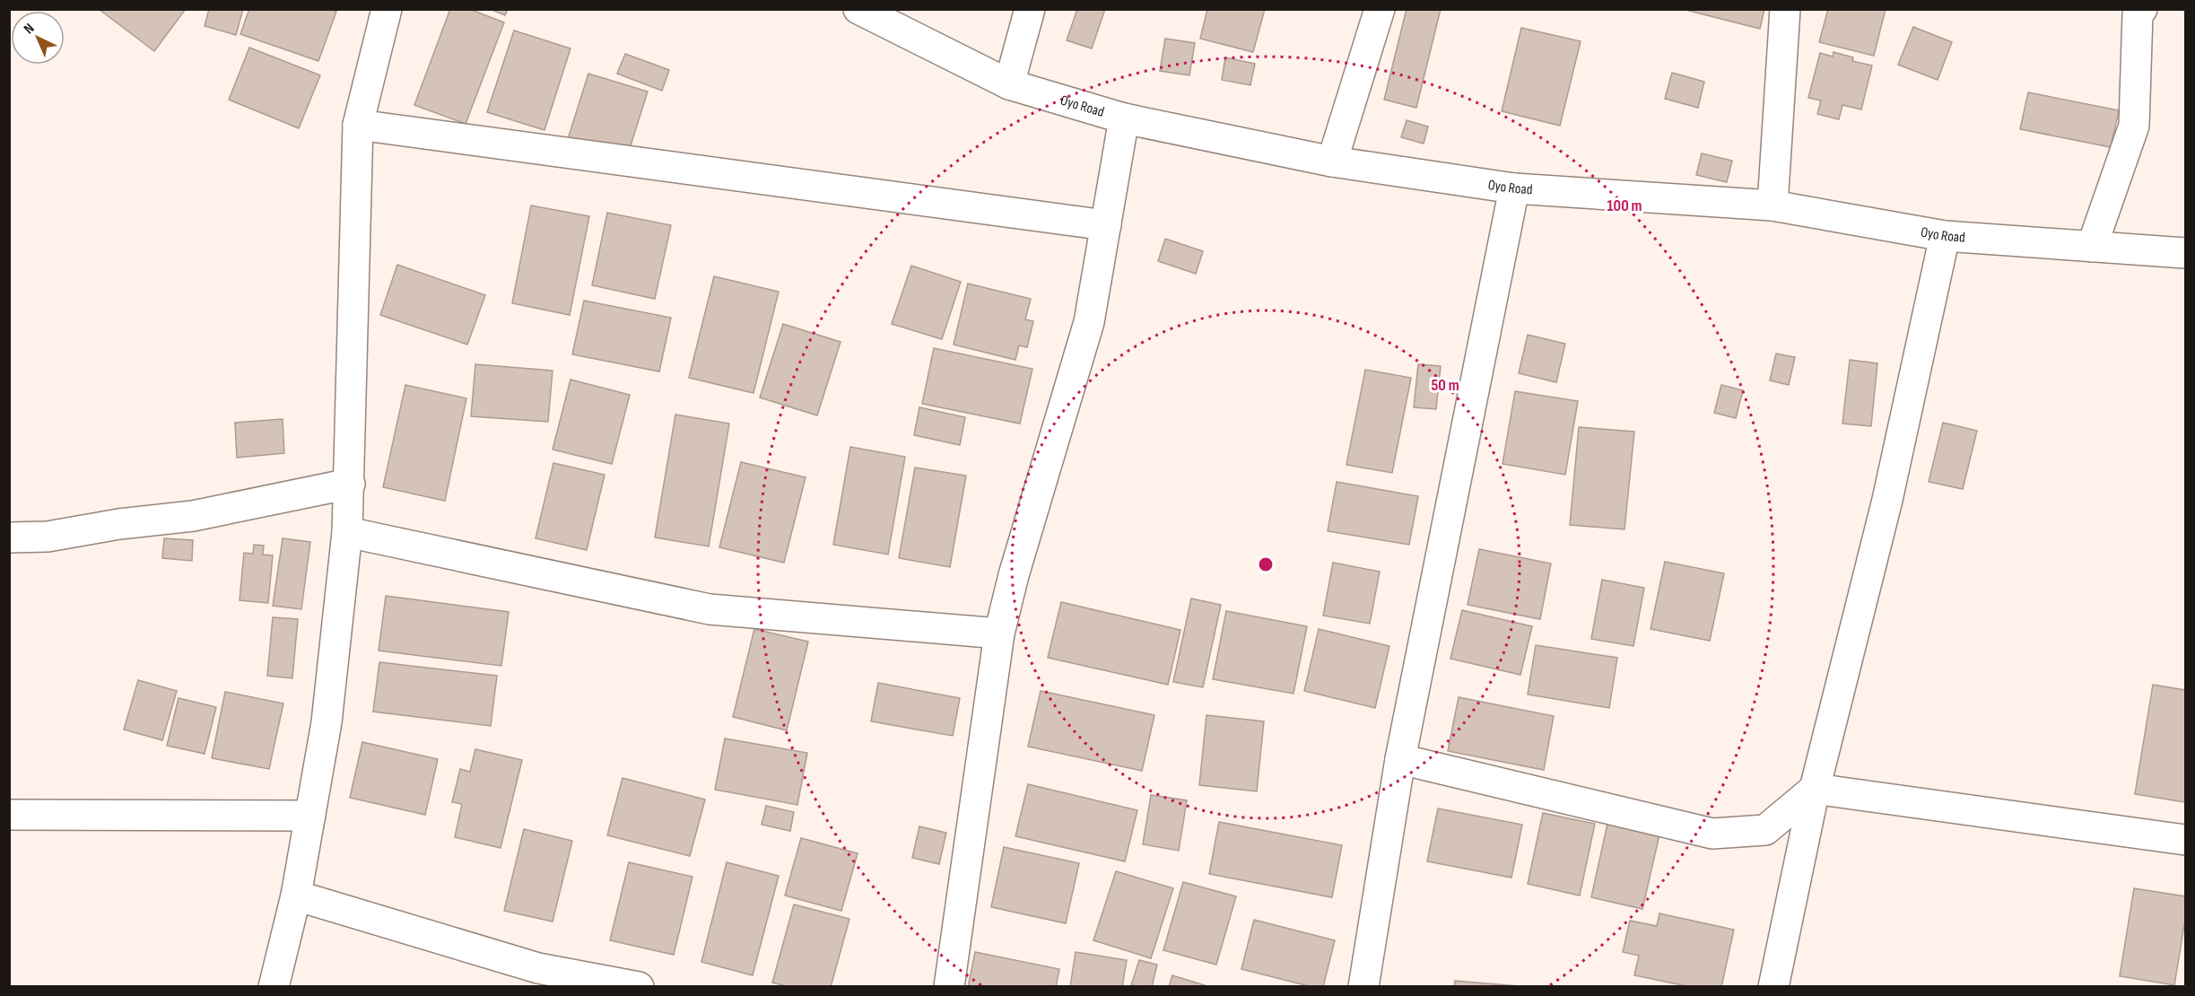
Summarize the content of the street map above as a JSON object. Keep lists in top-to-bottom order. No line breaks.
{"streets":{"street":["Oyo Road"]},"north":"top left","rings":["100 m","50 m"]}
